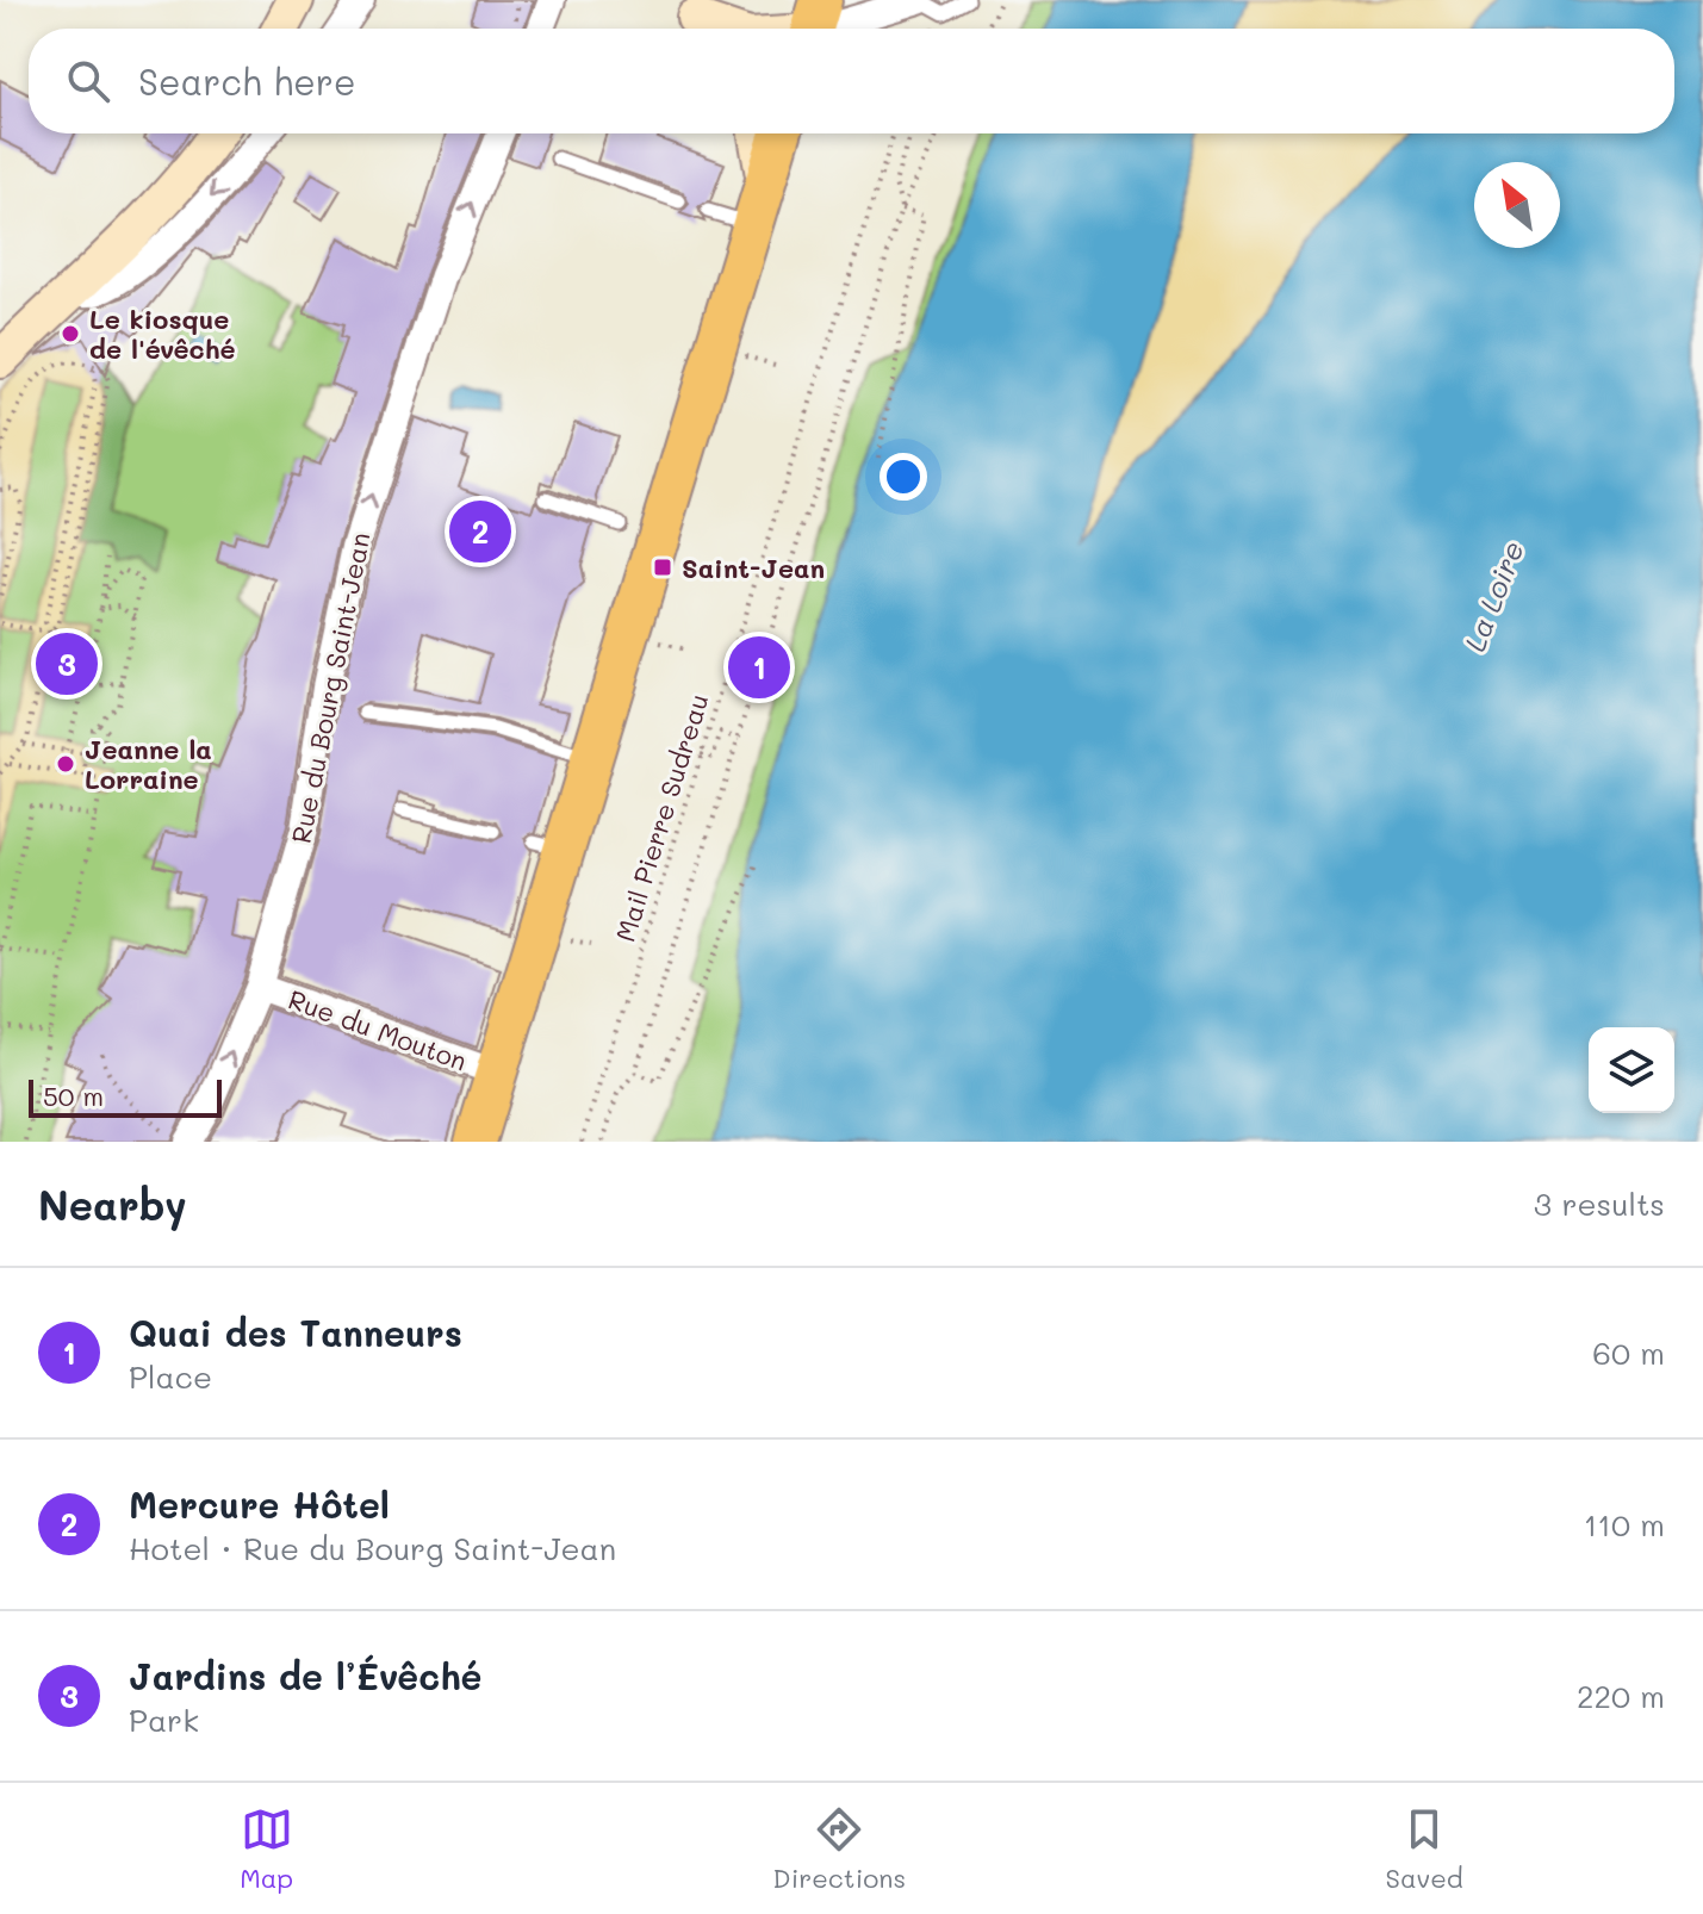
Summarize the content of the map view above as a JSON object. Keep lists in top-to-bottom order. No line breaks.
{"streets":{"street":["Rue du Bourg Saint-Jean","Rue du Mouton"],"path":["Mail Pierre Sudreau"]},"crossings":[["Rue du Bourg Saint-Jean","Rue du Mouton"]],"one_way":["Rue du Bourg Saint-Jean"],"water":["La Loire"],"places":{"other":["Le kiosque de l'évêché","Jeanne la Lorraine"],"transit":["Saint-Jean"]},"scale_bar":"50 m","north":"top left","page":{"search":"Search here","pins":["2","3","1"],"scale":"50 m","heading":["Nearby","3 results"],"list":[{"mark":"1","name":"Quai des Tanneurs","note":"Place","value":"60 m"},{"mark":"2","name":"Mercure Hôtel","note":"Hotel · Rue du Bourg Saint-Jean","value":"110 m"},{"mark":"3","name":"Jardins de l’Évêché","note":"Park","value":"220 m"}],"nav":["Map","Directions","Saved"]}}
